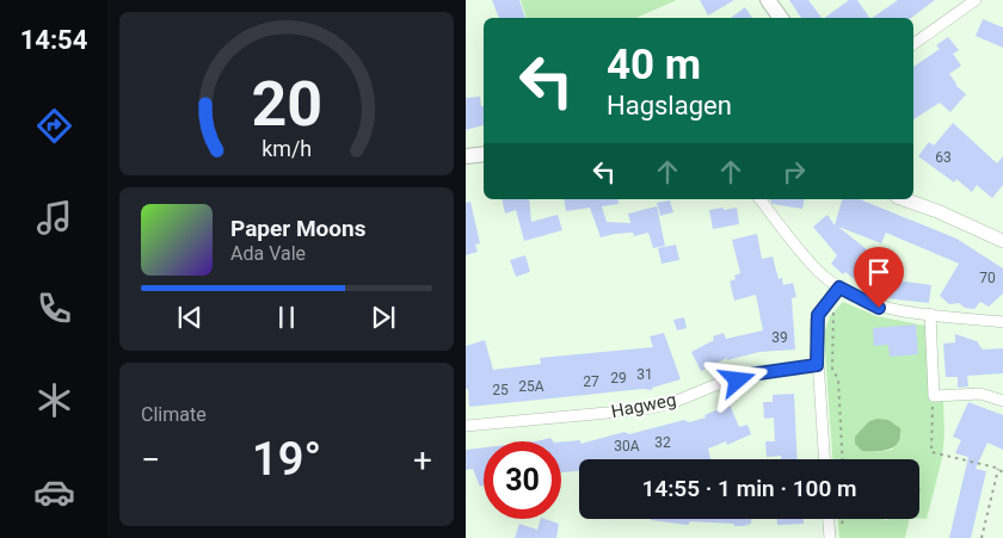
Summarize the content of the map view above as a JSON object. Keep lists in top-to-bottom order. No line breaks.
{"streets":{"street":["Hagweg"]},"house_numbers":["63","70","39","31","29","27","25A","25","32","30A"],"page":{"tabs":"14:54","turn":["40 m","Hagslagen"],"song":["Paper Moons","Ada Vale"],"tile":"Climate","heat":["−","19°","+"],"limit":"30","trip":"14:55 · 1 min · 100 m","gauge":["20","km/h"]}}
